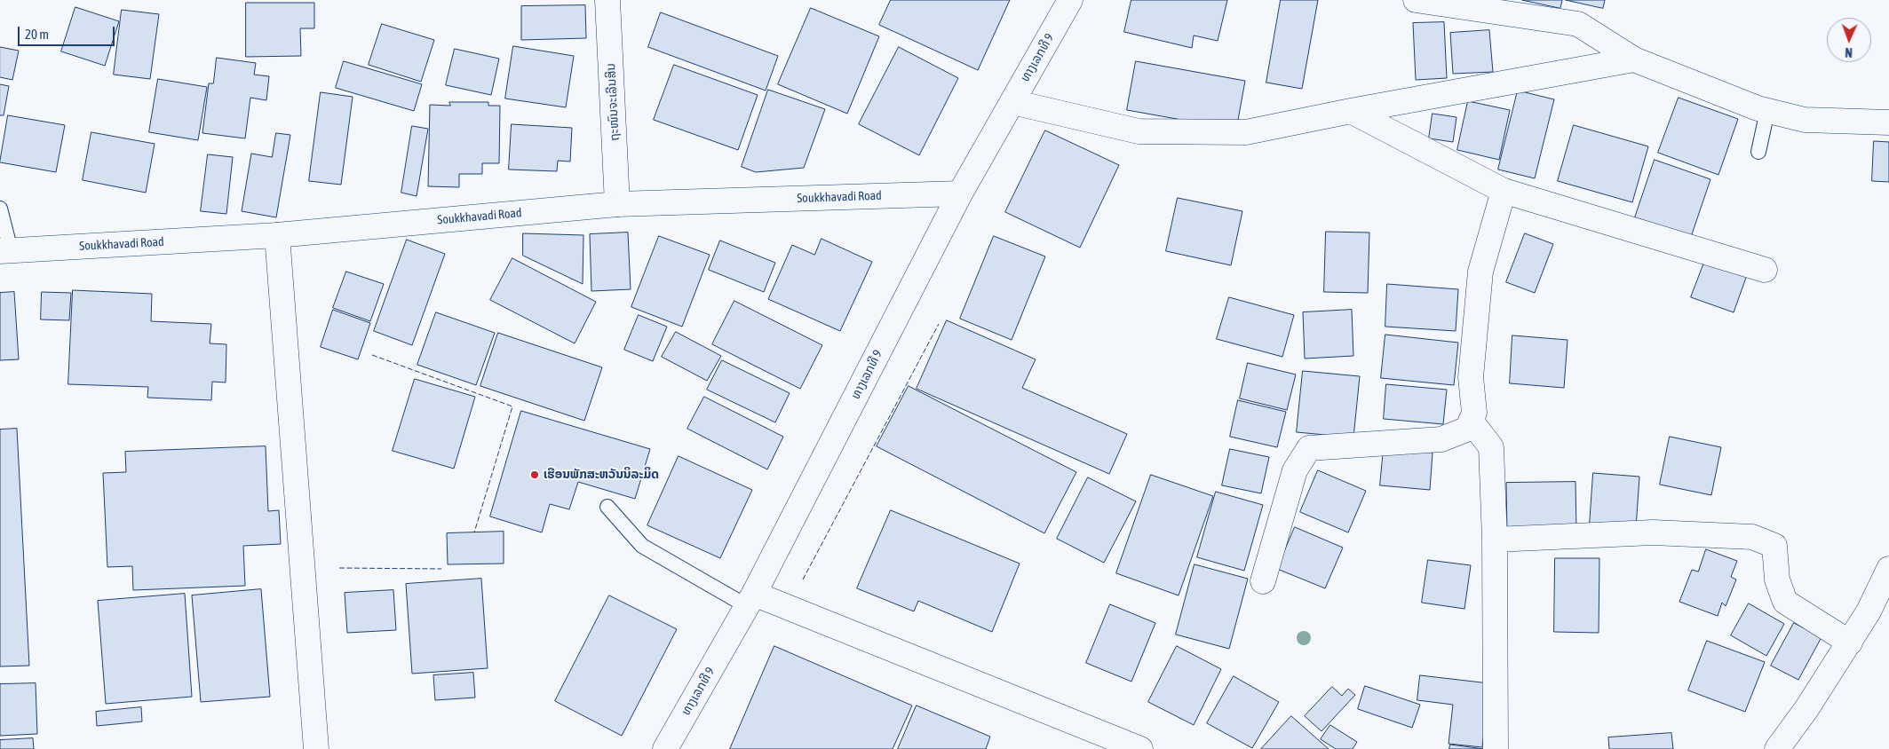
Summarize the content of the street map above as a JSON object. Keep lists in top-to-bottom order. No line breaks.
{"streets":{"street":["ທາງເລກທີ 9","ຖະໜົນຈະເລີນສິນ","Soukkhavadi Road"]},"crossings":[["ທາງເລກທີ 9","Soukkhavadi Road"],["ຖະໜົນຈະເລີນສິນ","Soukkhavadi Road"]],"places":["ເຮືອນພັກສະຫວັນນິລະມິດ"],"scale_bar":"20 m","north":"bottom"}
